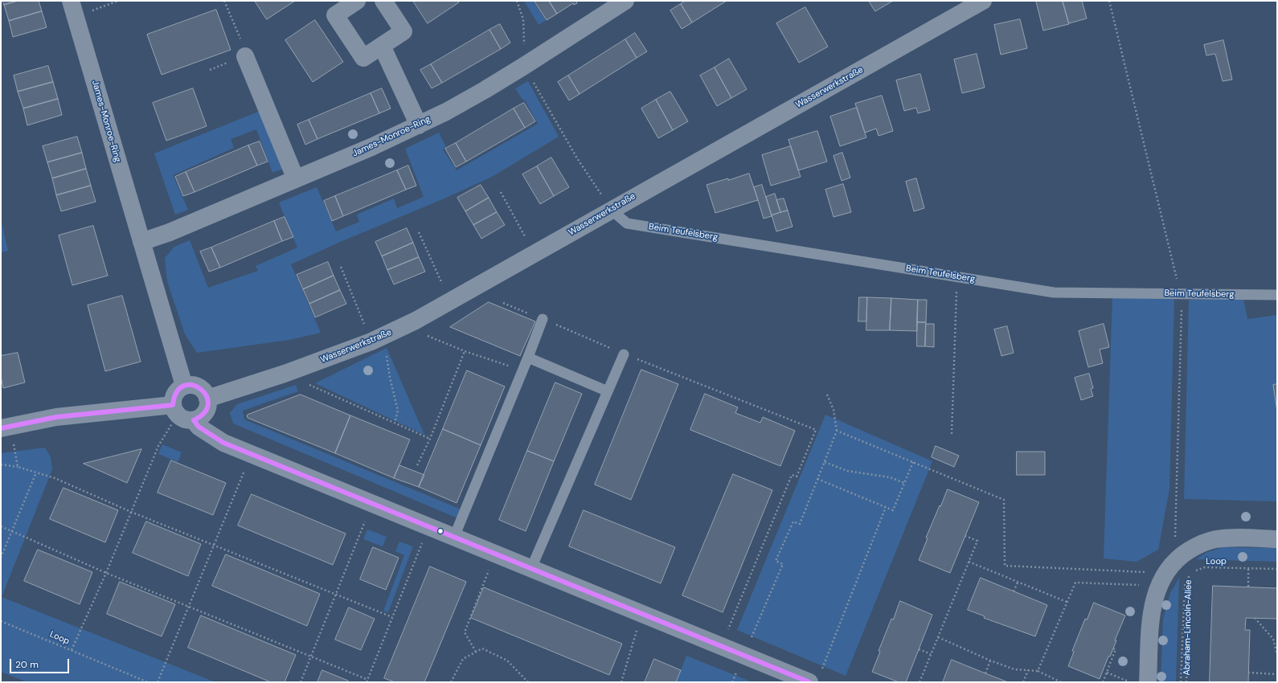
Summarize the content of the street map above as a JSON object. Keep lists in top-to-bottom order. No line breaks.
{"streets":{"street":["Wasserwerkstraße","James-Monroe-Ring"],"lane":["Beim Teufelsberg"],"path":["Loop","Abraham-Lincoln-Allee"]},"crossings":[["Wasserwerkstraße","James-Monroe-Ring"],["Wasserwerkstraße","Beim Teufelsberg"],["Loop","Abraham-Lincoln-Allee"]],"scale_bar":"20 m"}
